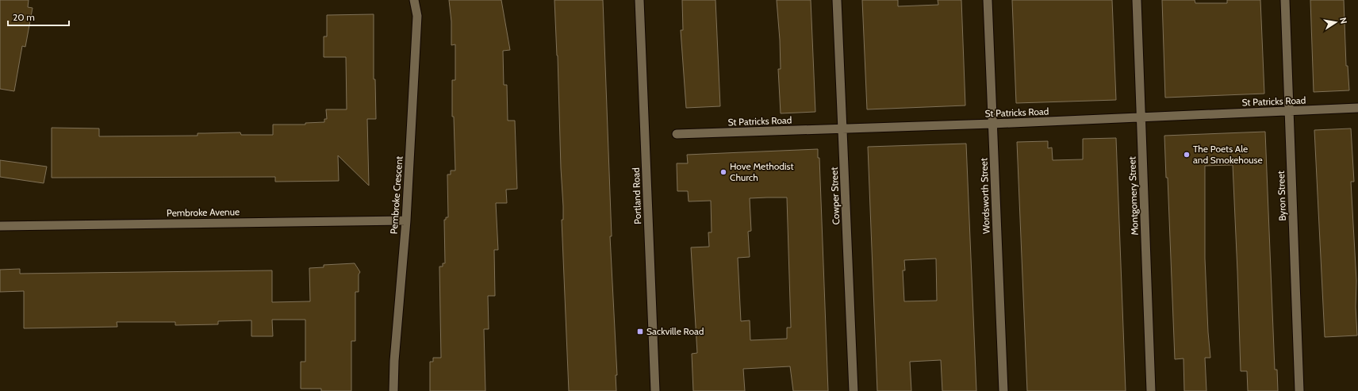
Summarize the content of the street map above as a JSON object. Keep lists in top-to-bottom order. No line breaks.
{"streets":{"street":["St Patricks Road","Pembroke Crescent","Portland Road","Cowper Street","Wordsworth Street","Montgomery Street","Byron Street","Pembroke Avenue"]},"crossings":[["St Patricks Road","Cowper Street"],["St Patricks Road","Wordsworth Street"],["St Patricks Road","Montgomery Street"],["St Patricks Road","Byron Street"],["Pembroke Crescent","Pembroke Avenue"]],"places":{"other":["The Poets Ale and Smokehouse","Hove Methodist Church"],"transit":["Sackville Road"]},"scale_bar":"20 m","north":"right"}
